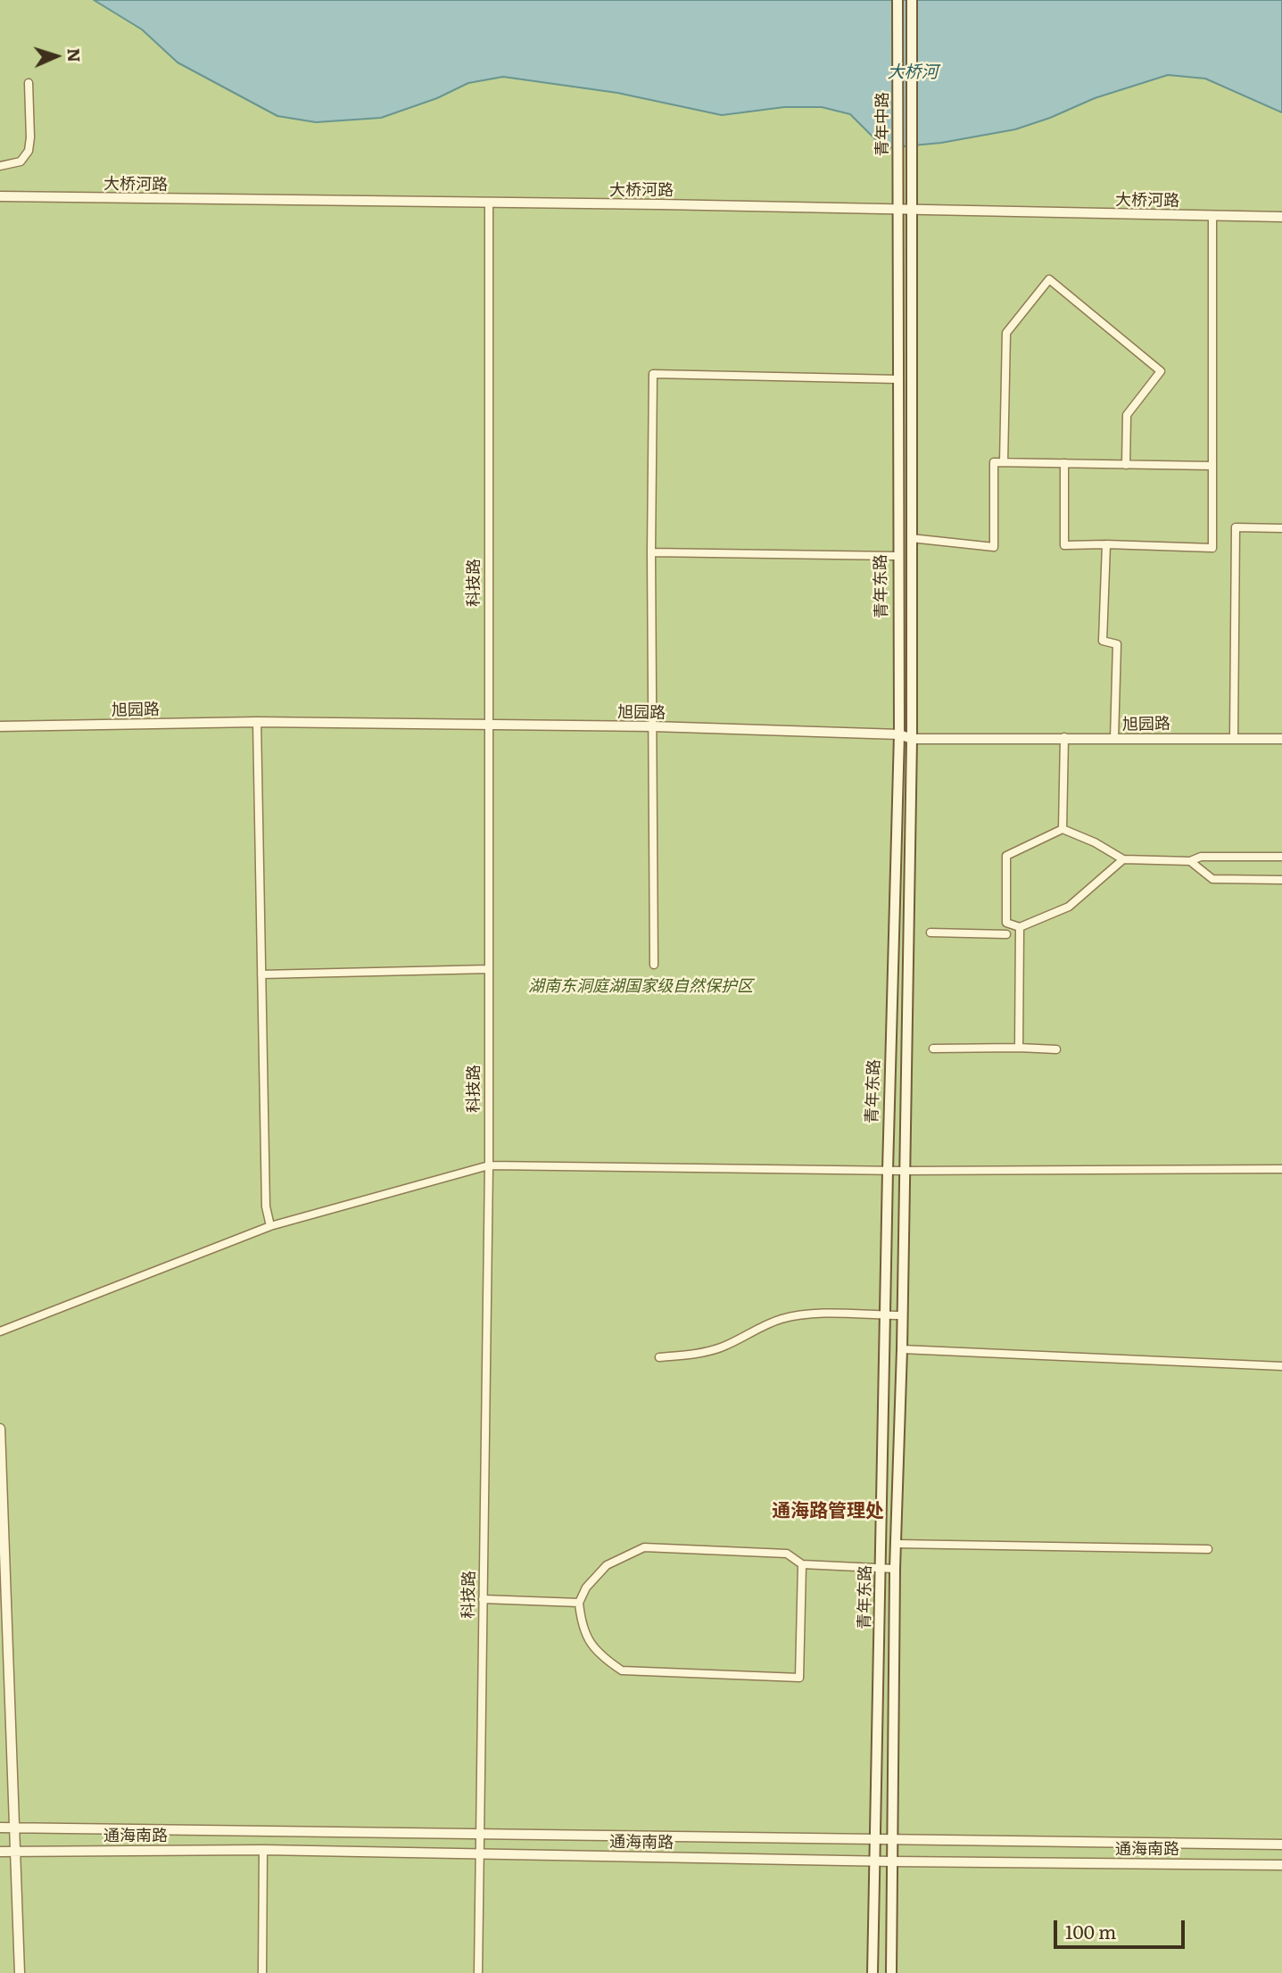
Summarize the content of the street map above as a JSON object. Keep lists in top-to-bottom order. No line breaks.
{"streets":{"main road":["青年中路","青年东路"],"street":["大桥河路","科技路","旭园路","通海南路"]},"crossings":[["青年中路","大桥河路"],["青年中路","青年东路"],["大桥河路","科技路"],["大桥河路","青年东路"],["科技路","旭园路"],["科技路","通海南路"],["青年东路","旭园路"],["青年东路","通海南路"]],"districts":["通海路管理处"],"water":["大桥河"],"parks":["湖南东洞庭湖国家级自然保护区"],"scale_bar":"100 m","north":"right"}
